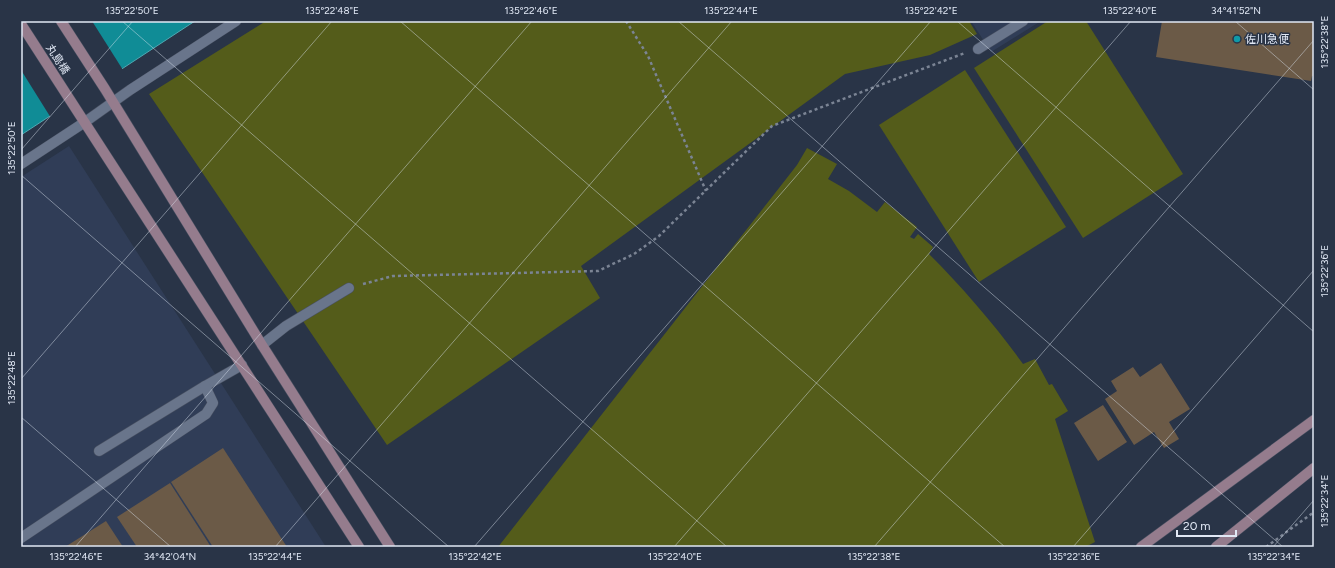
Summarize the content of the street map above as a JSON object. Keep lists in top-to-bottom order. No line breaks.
{"streets":{"street":["丸島橋"]},"places":["佐川急便"],"scale_bar":"20 m","coordinates":["135°22'50\"E","135°22'48\"E","135°22'46\"E","135°22'44\"E","135°22'42\"E","135°22'40\"E","34°41'52\"N","135°22'38\"E","135°22'36\"E","135°22'34\"E","34°42'04\"N"]}
